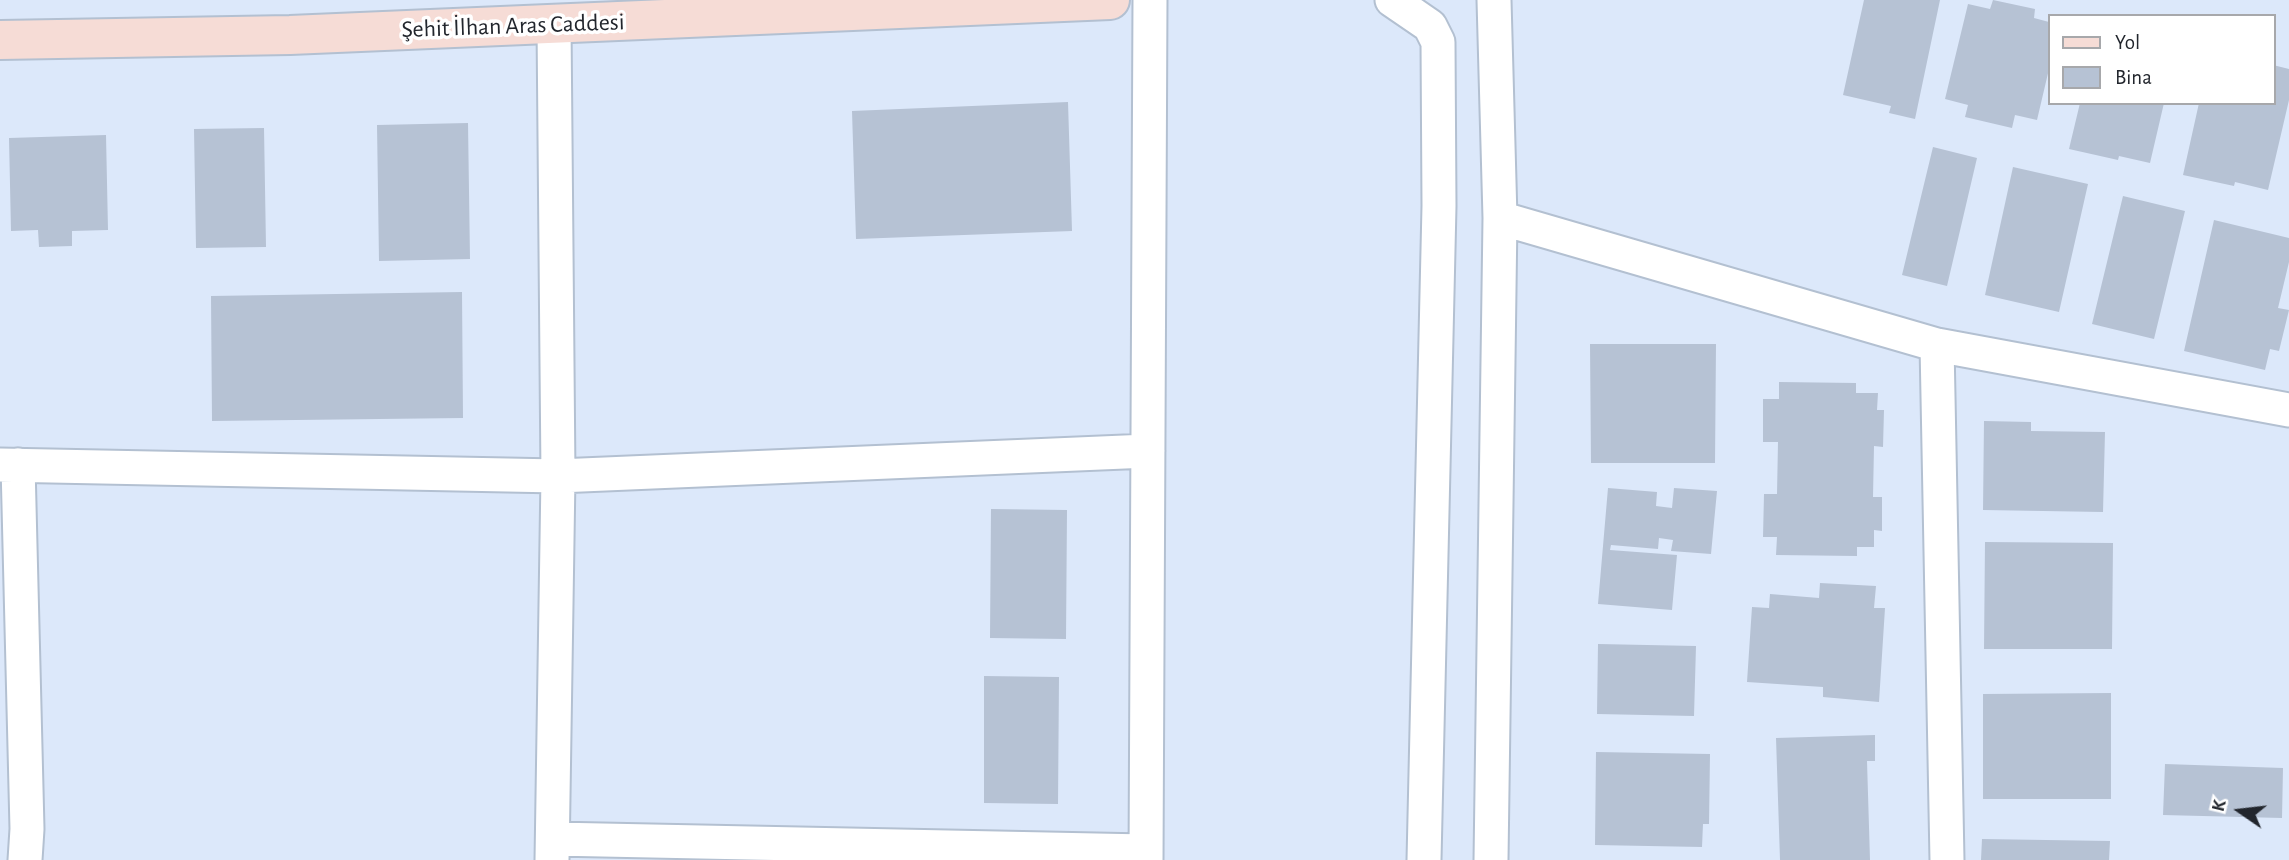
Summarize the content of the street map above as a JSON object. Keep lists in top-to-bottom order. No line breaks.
{"streets":{"main road":["Şehit İlhan Aras Caddesi"]},"legend":["Yol","Bina"],"north":"left"}
